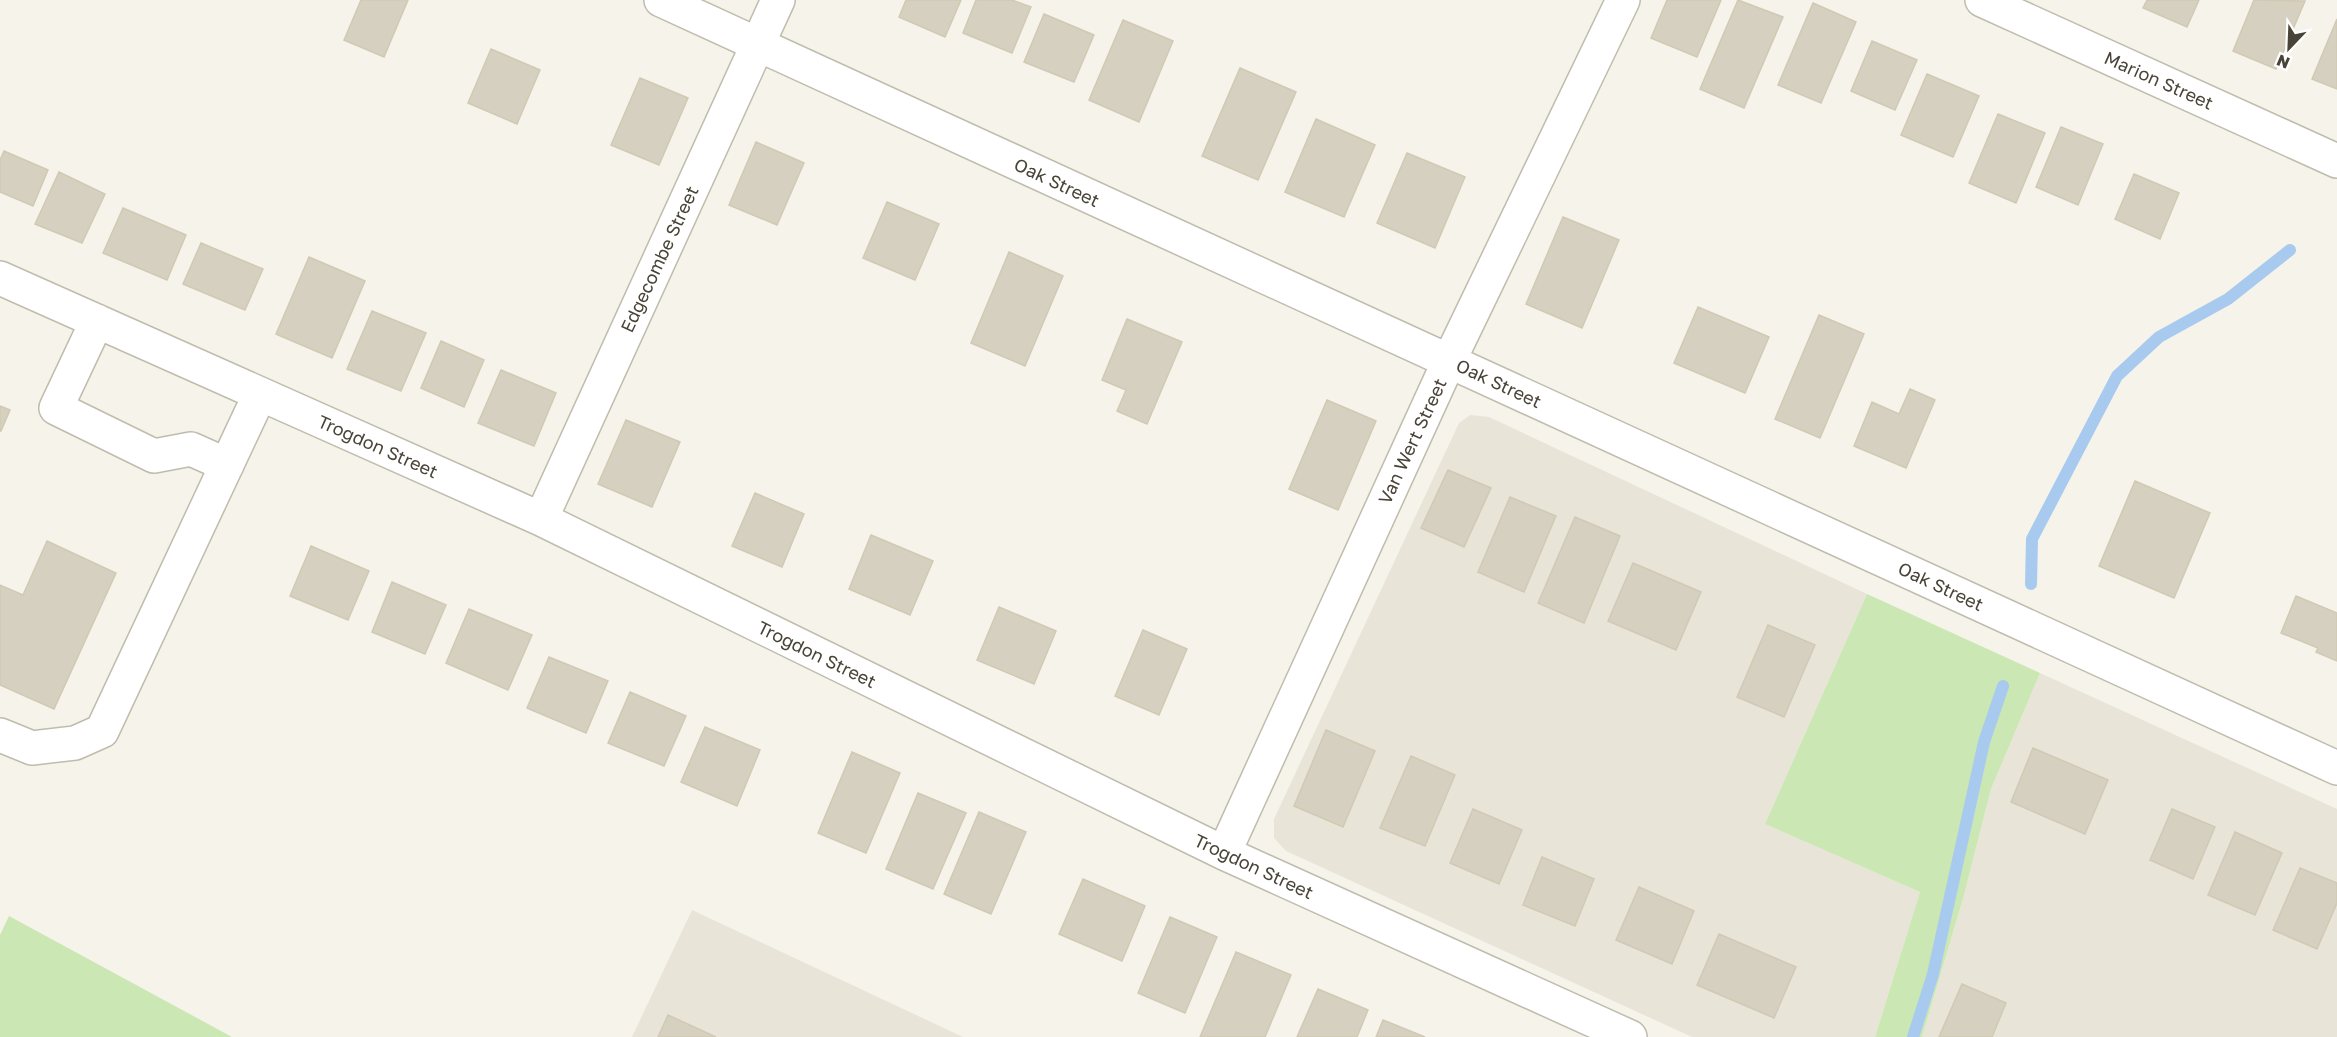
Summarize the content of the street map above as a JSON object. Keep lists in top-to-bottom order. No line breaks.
{"streets":{"street":["Marion Street","Oak Street","Edgecombe Street","Van Wert Street","Trogdon Street"]},"crossings":[["Oak Street","Edgecombe Street"],["Oak Street","Van Wert Street"],["Edgecombe Street","Trogdon Street"],["Van Wert Street","Trogdon Street"]],"north":"bottom left"}
